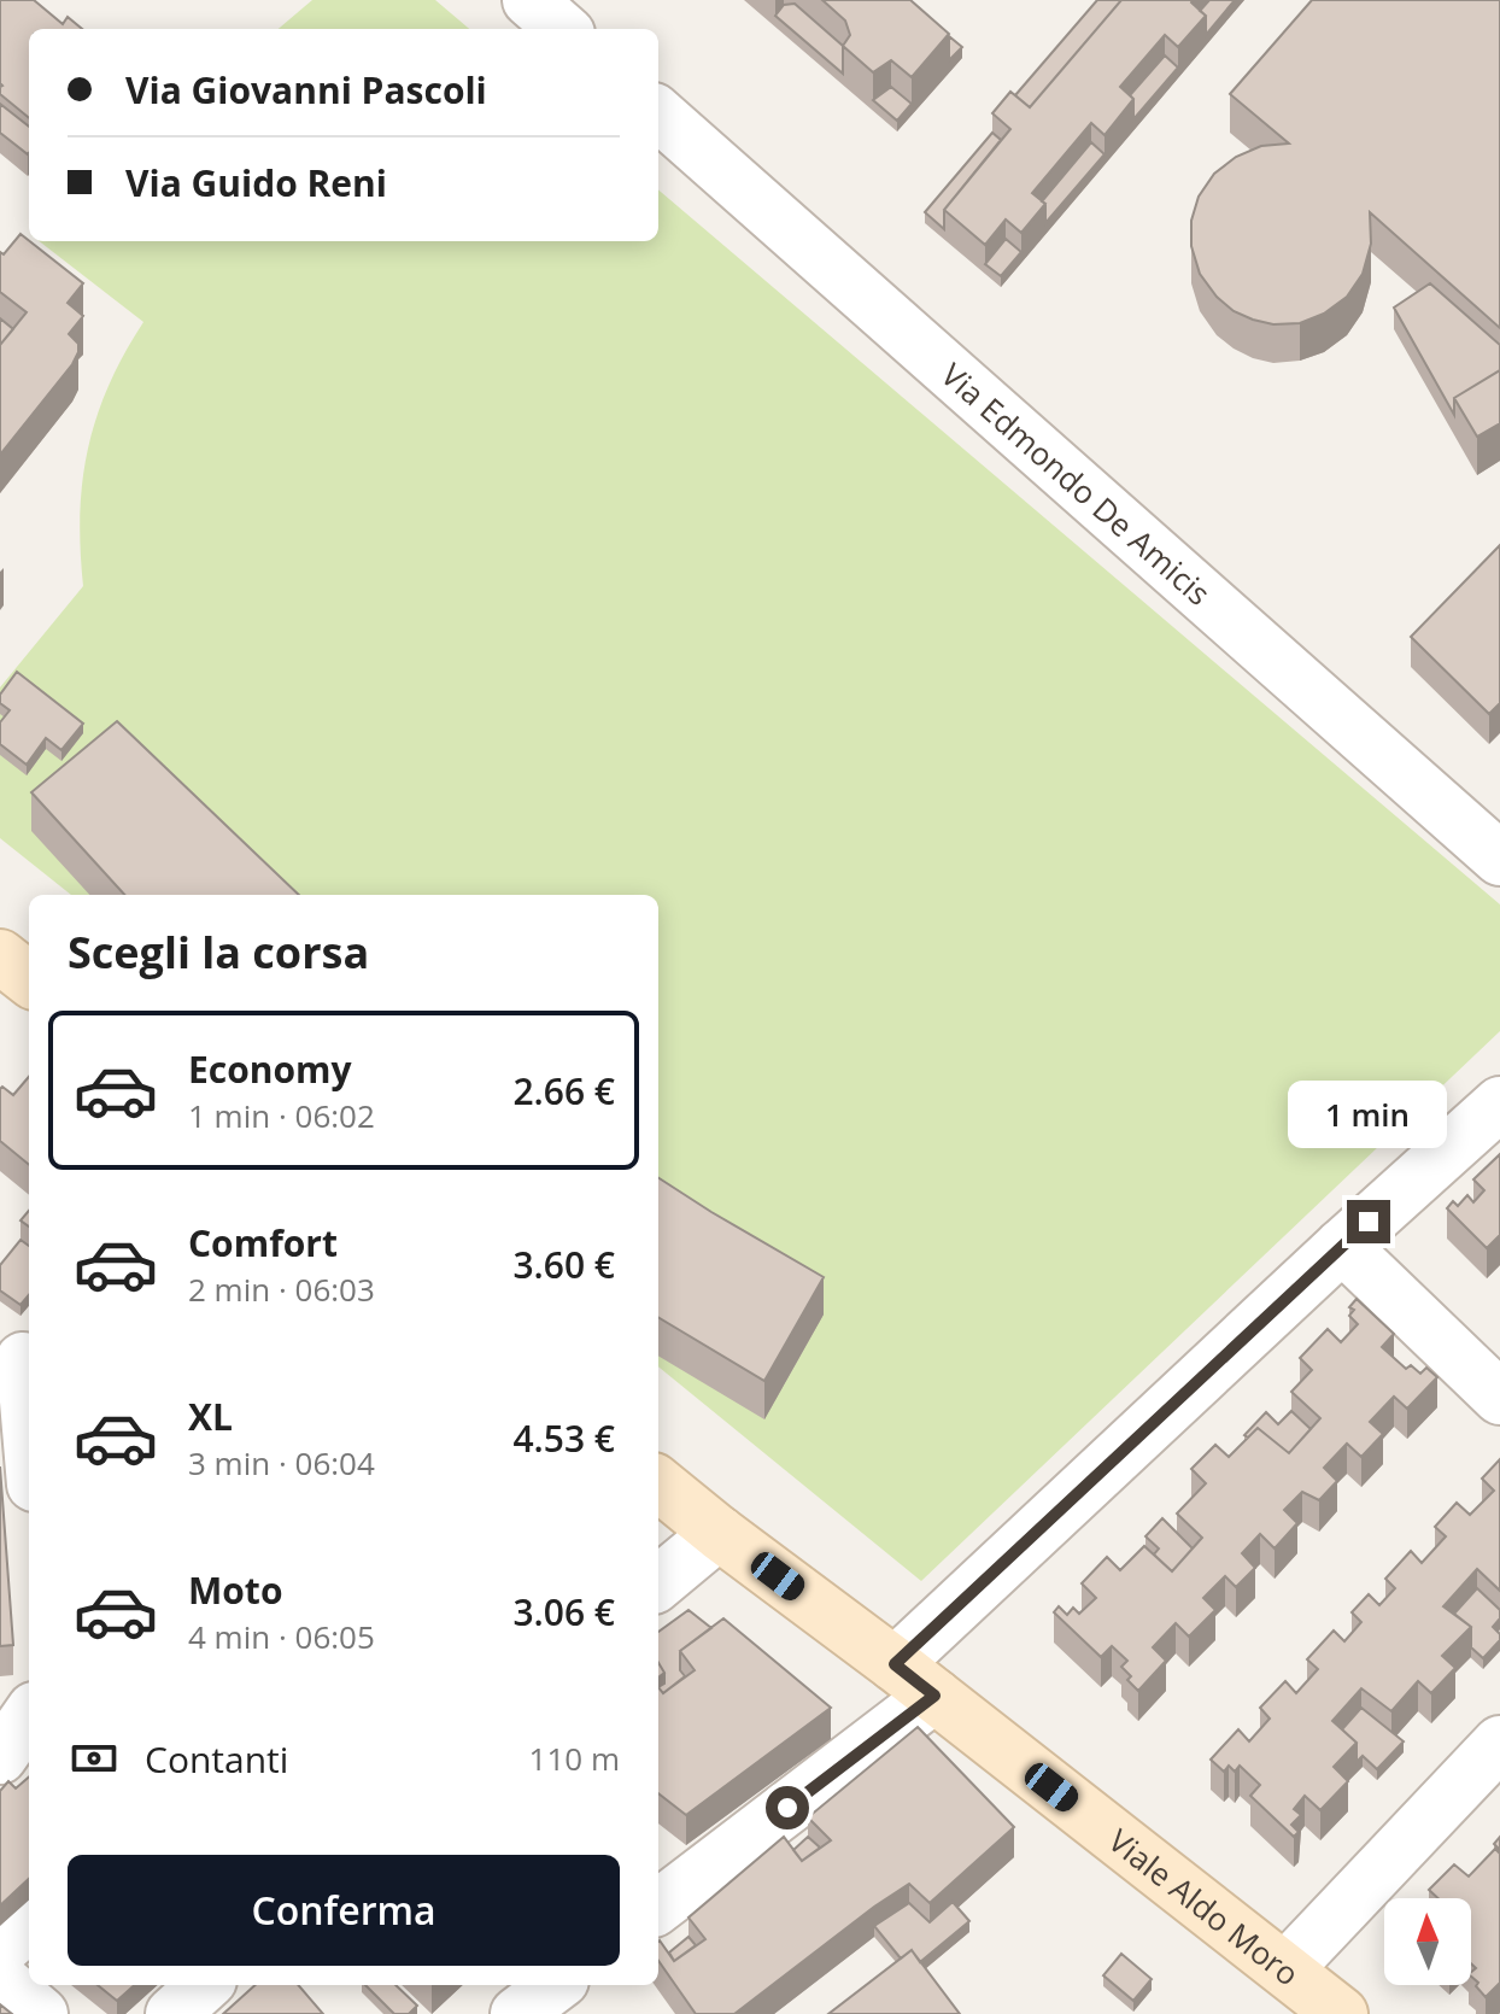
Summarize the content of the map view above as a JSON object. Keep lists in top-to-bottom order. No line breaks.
{"streets":{"main road":["Viale Aldo Moro"],"street":["Via Edmondo De Amicis"]},"north":"top","page":{"banner":["Via Giovanni Pascoli","Via Guido Reni"],"heading":"Scegli la corsa","list":[{"name":"Economy","note":"1 min · 06:02","value":"2.66 €"},{"name":"Comfort","note":"2 min · 06:03","value":"3.60 €"},{"name":"XL","note":"3 min · 06:04","value":"4.53 €"},{"name":"Moto","note":"4 min · 06:05","value":"3.06 €"}],"bubble":"1 min","pay":["Contanti","110 m"],"buttons":"Conferma"}}
